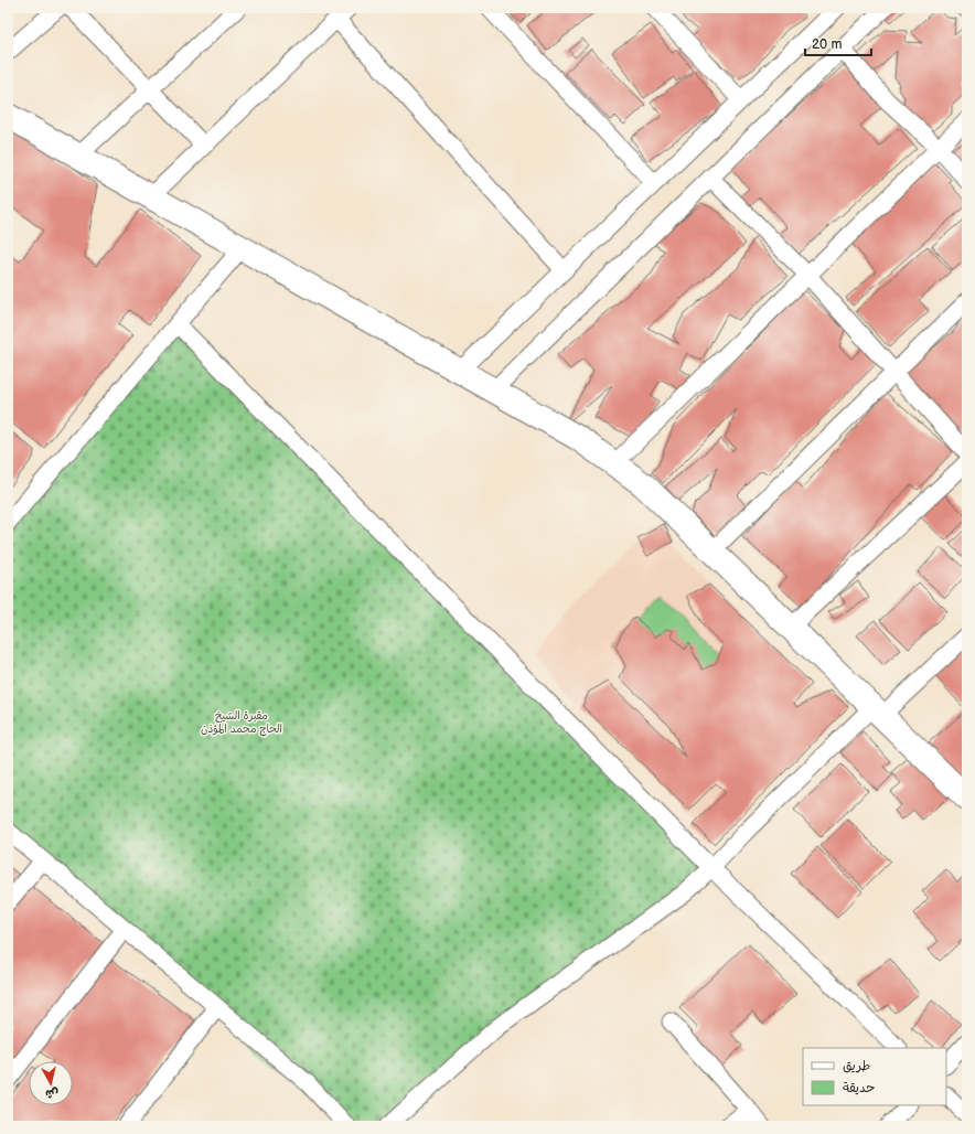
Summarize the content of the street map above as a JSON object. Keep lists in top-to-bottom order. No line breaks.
{"parks":["مقبرة الشيخ الحاج محمد المؤذن"],"legend":["طريق","حديقة"],"scale_bar":"20 m","north":"bottom"}
